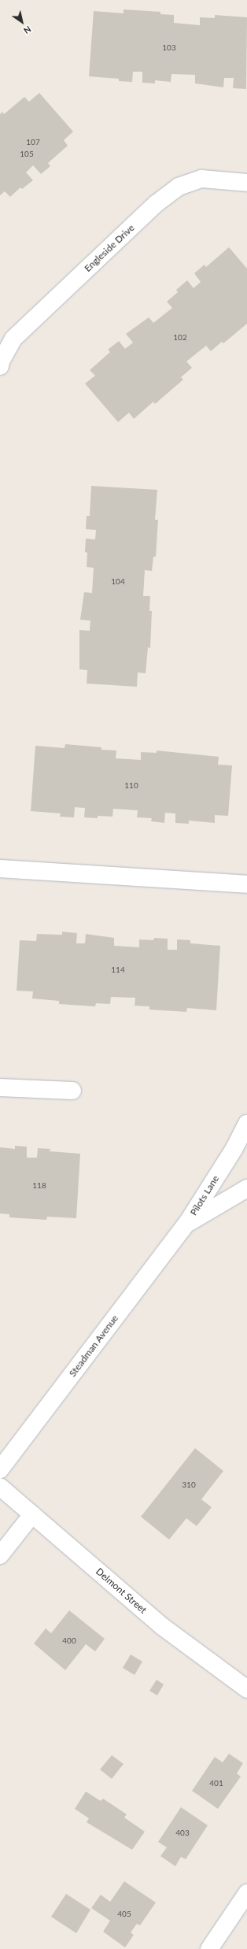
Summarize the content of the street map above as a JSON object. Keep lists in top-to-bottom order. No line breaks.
{"streets":{"street":["Engleside Drive","Pilots Lane","Steadman Avenue","Delmont Street"]},"crossings":[["Pilots Lane","Steadman Avenue"]],"house_numbers":["103","107","105","102","104","110","114","118","310","400","401","403","405"],"north":"bottom right"}
